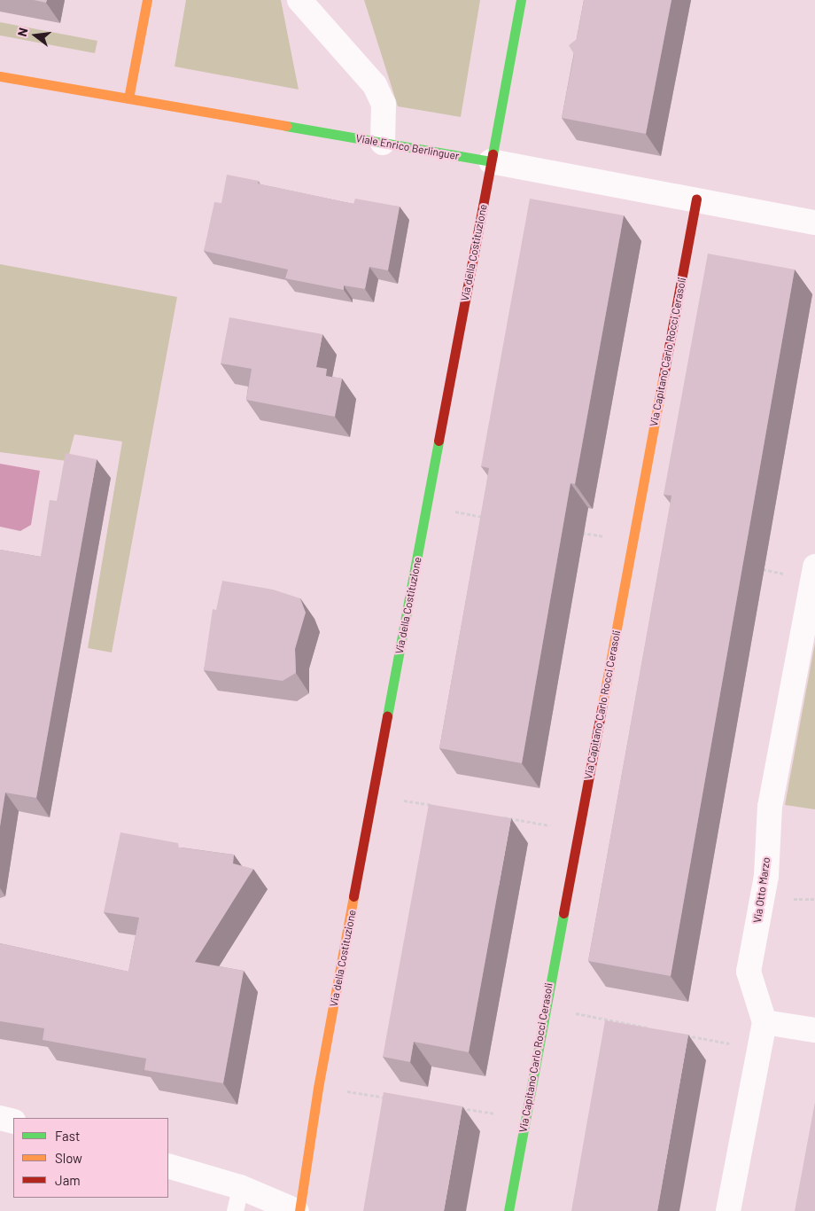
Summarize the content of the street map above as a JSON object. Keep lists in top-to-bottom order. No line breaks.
{"streets":{"street":["Viale Enrico Berlinguer","Via della Costituzione","Via Capitano Carlo Rocci Cerasoli","Via Otto Marzo"]},"crossings":[["Viale Enrico Berlinguer","Via della Costituzione"],["Viale Enrico Berlinguer","Via Capitano Carlo Rocci Cerasoli"]],"legend":["Fast","Slow","Jam"],"north":"left"}
